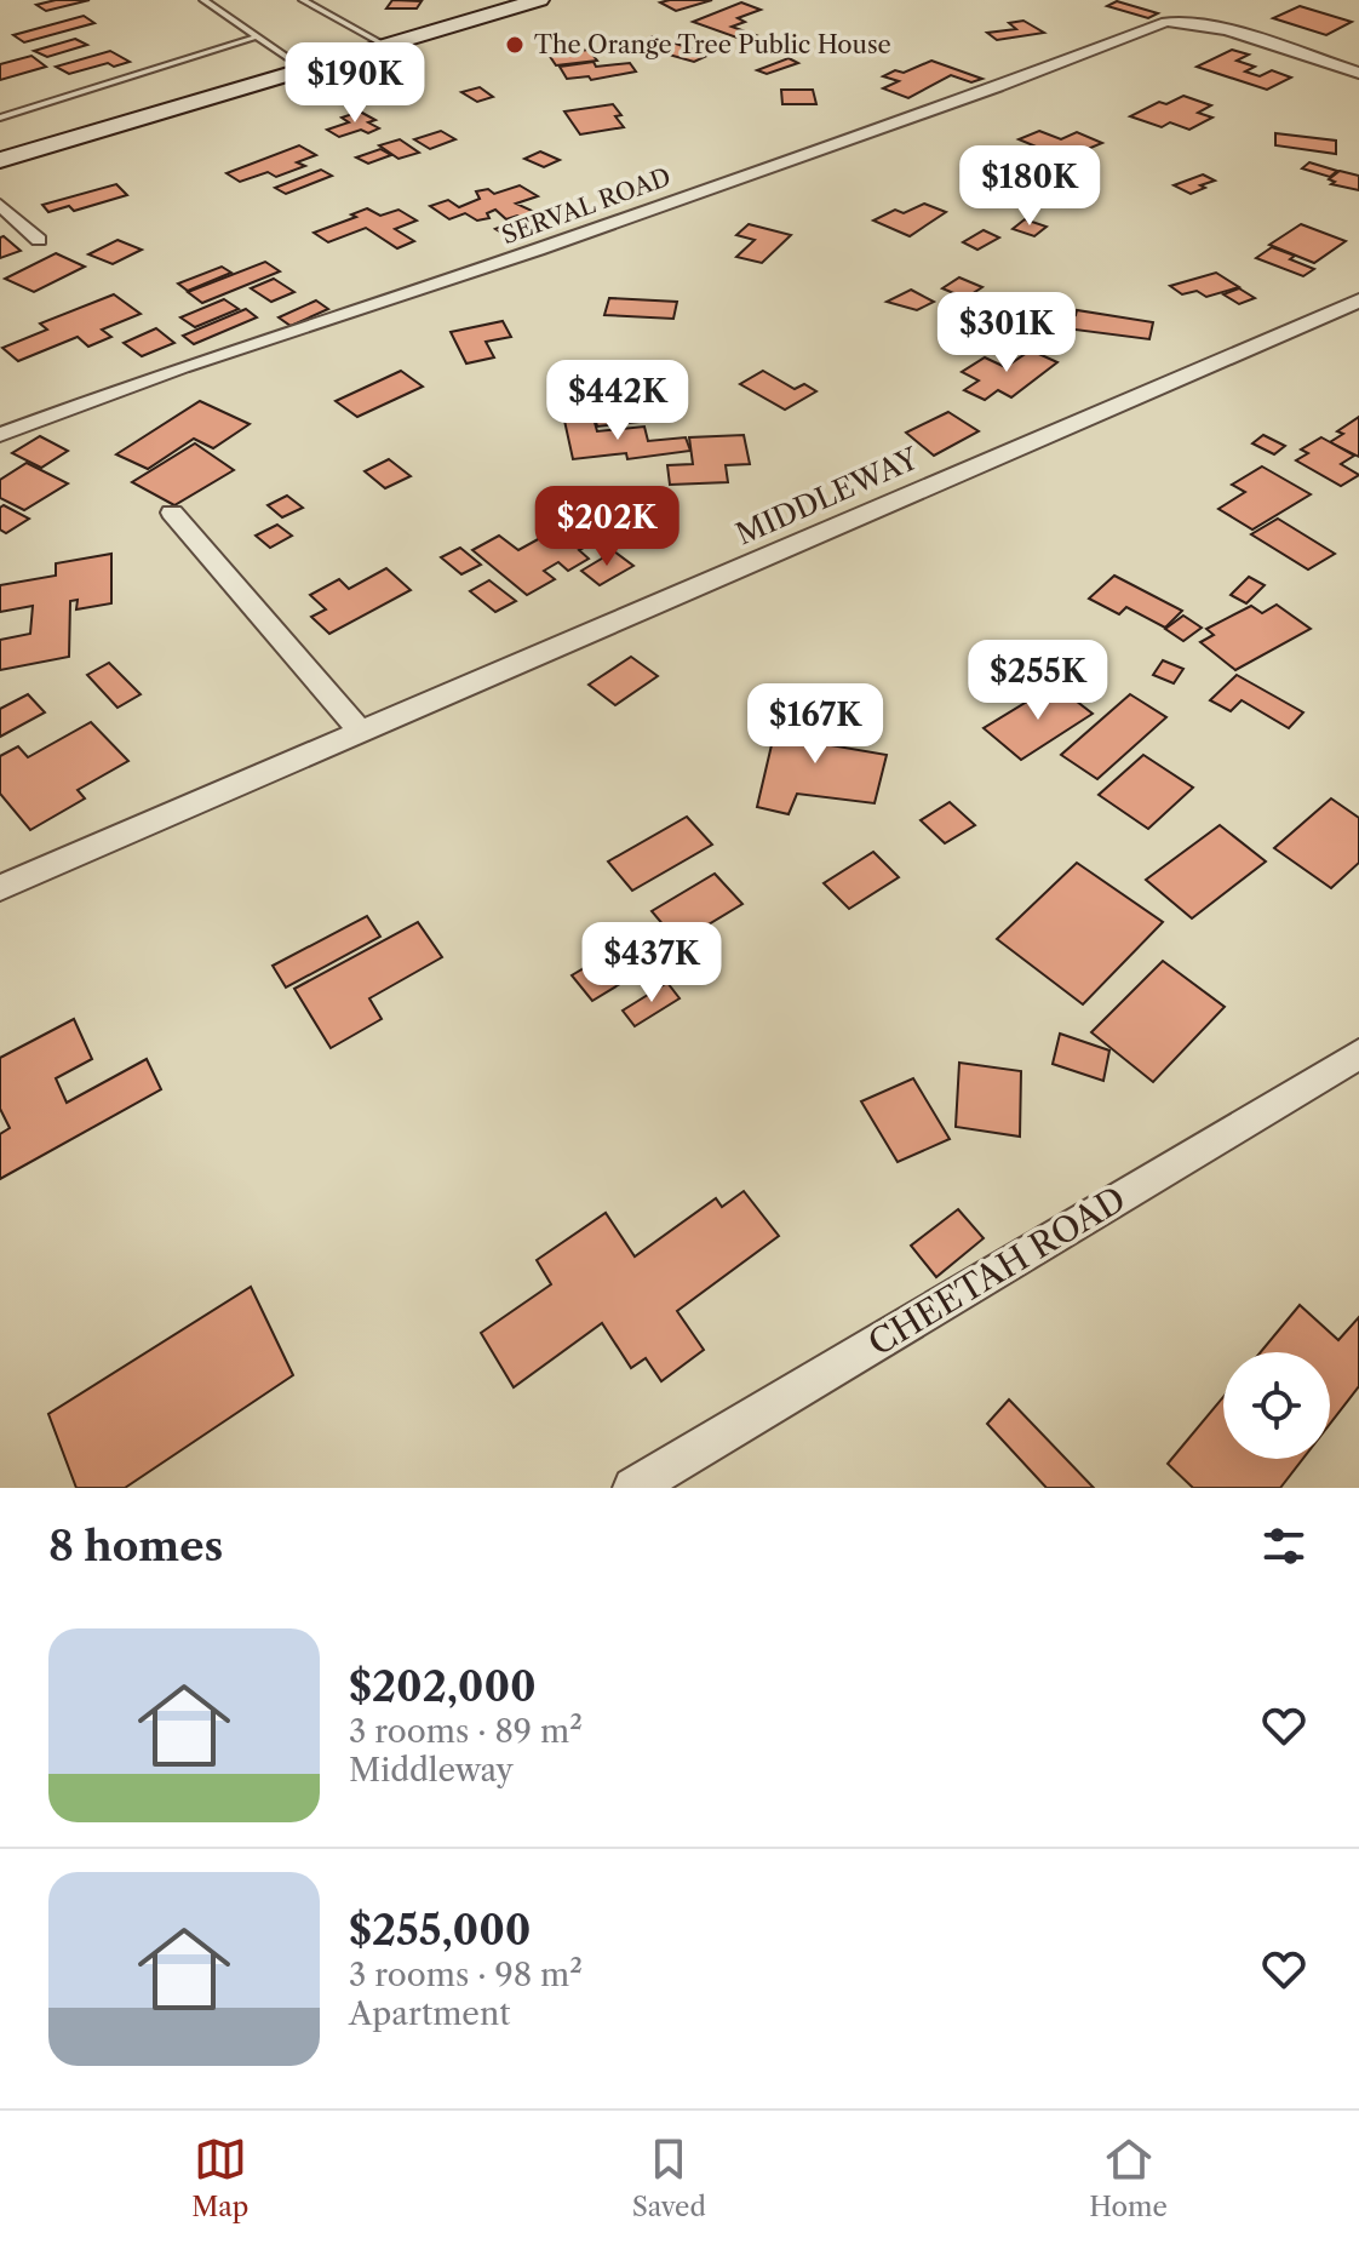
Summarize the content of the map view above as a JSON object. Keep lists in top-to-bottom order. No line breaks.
{"streets":{"street":["SERVAL ROAD","MIDDLEWAY","CHEETAH ROAD"]},"places":["The Orange Tree Public House"],"page":{"price":["$190K","$180K","$301K","$442K","$202K","$255K","$167K","$437K"],"heading":"8 homes","list":[{"name":"$202,000","note":"3 rooms · 89 m² · Middleway"},{"name":"$255,000","note":"3 rooms · 98 m² · Apartment"}],"tabs":["Map","Saved","Home"]}}
